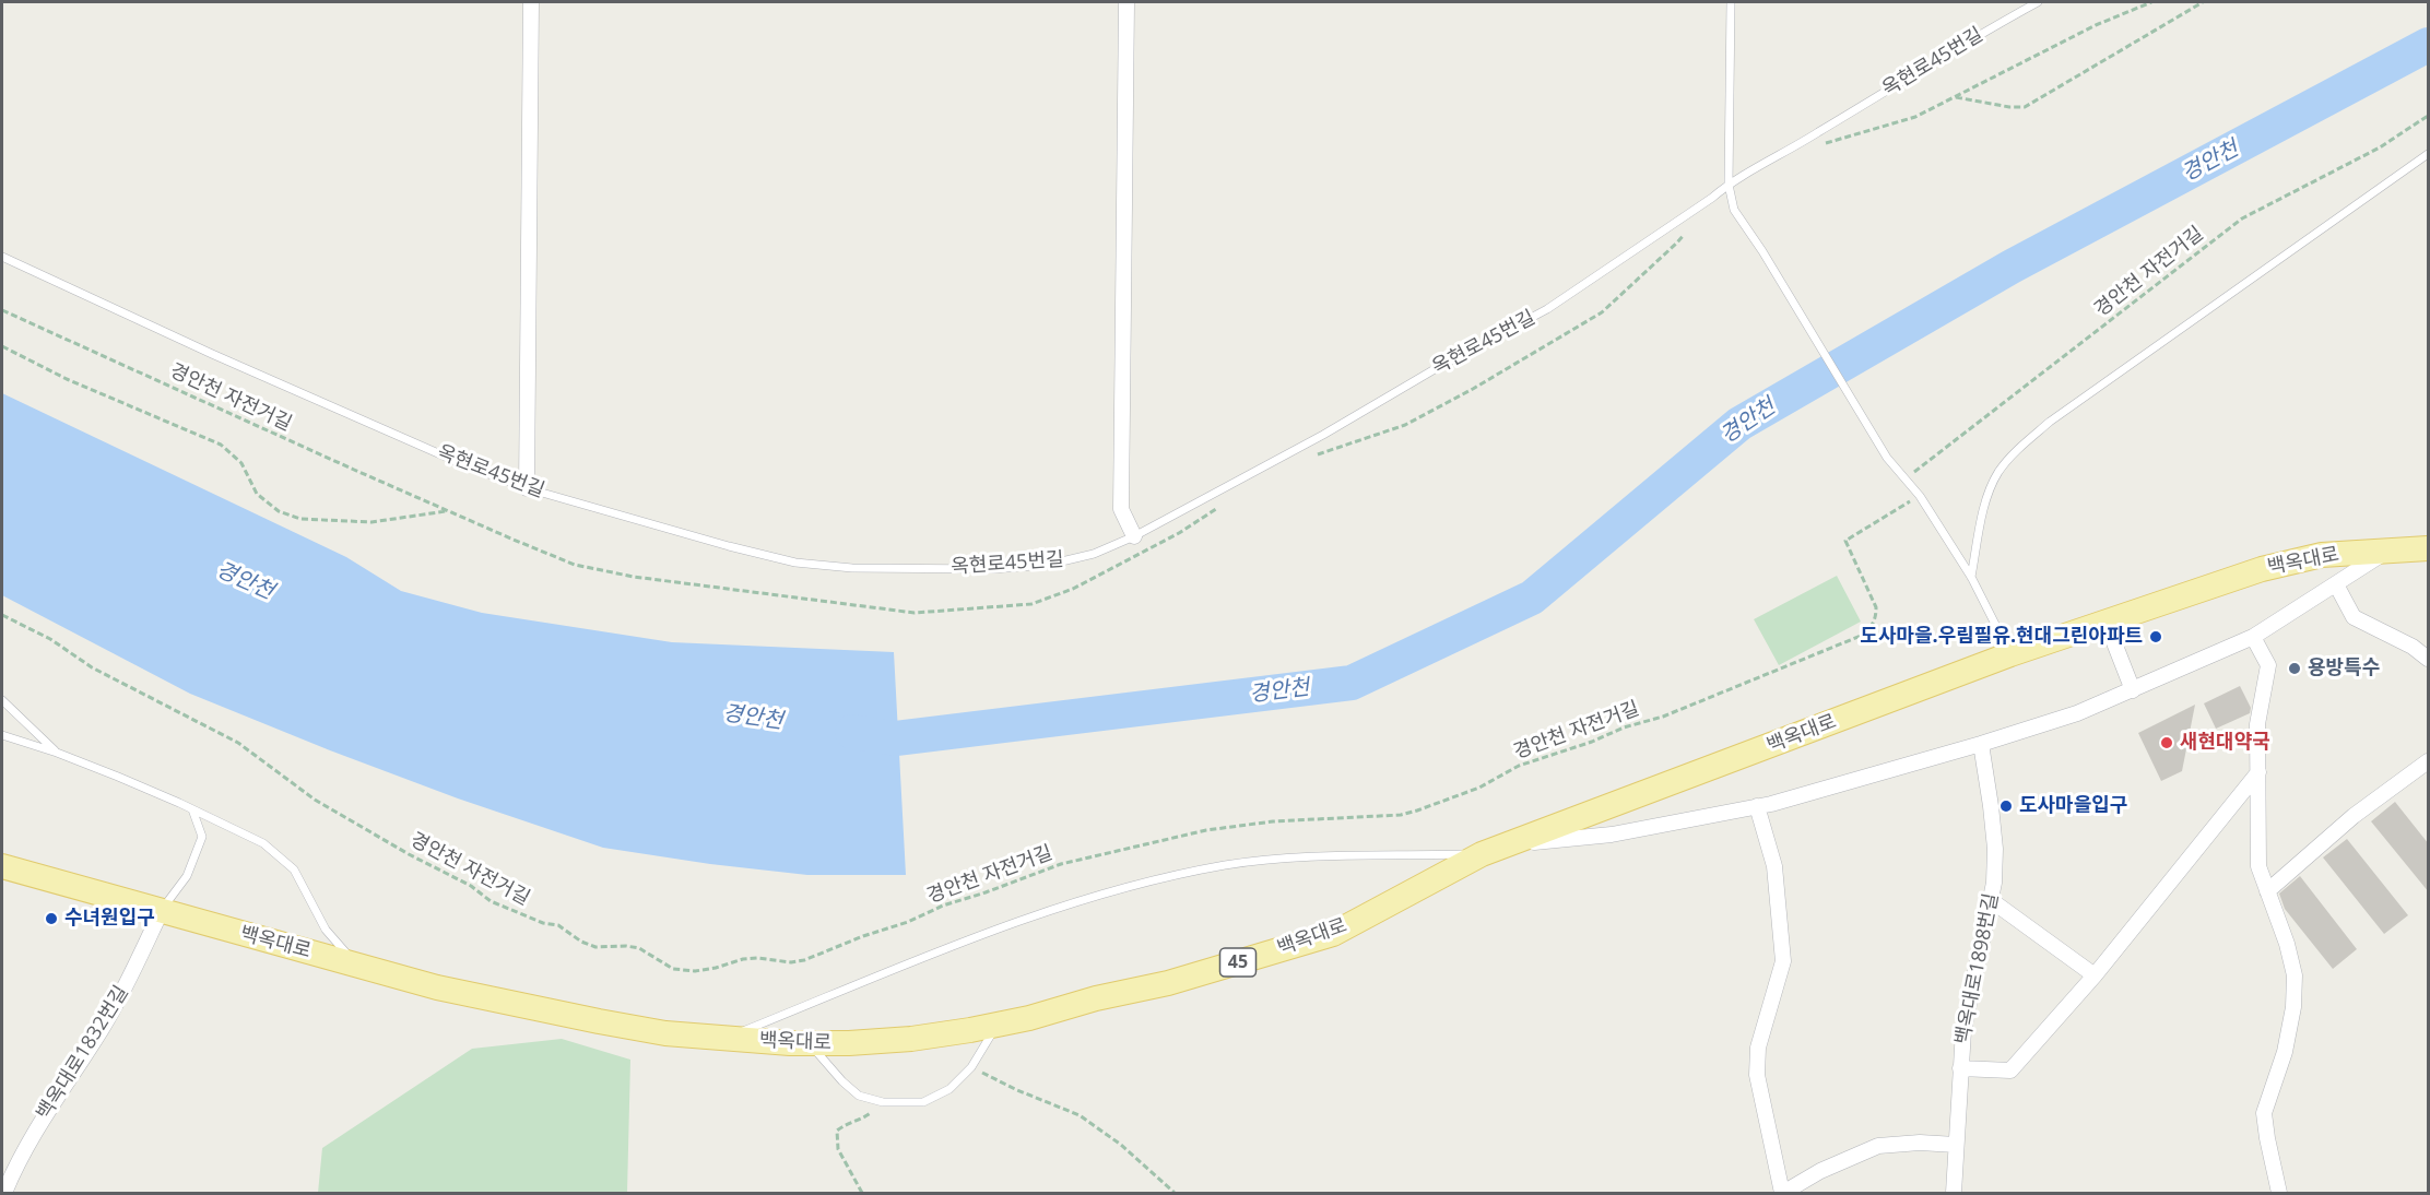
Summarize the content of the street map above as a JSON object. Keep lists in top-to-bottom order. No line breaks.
{"streets":{"main road":["백옥대로","45"],"street":["백옥대로1898번길","백옥대로1832번길"],"lane":["옥현로45번길"],"path":["경안천 자전거길"]},"crossings":[["백옥대로","백옥대로1832번길"]],"water":["경안천"],"places":["도사마을.우림필유.현대그린아파트","용방특수","새현대약국","도사마을입구","수녀원입구"]}
